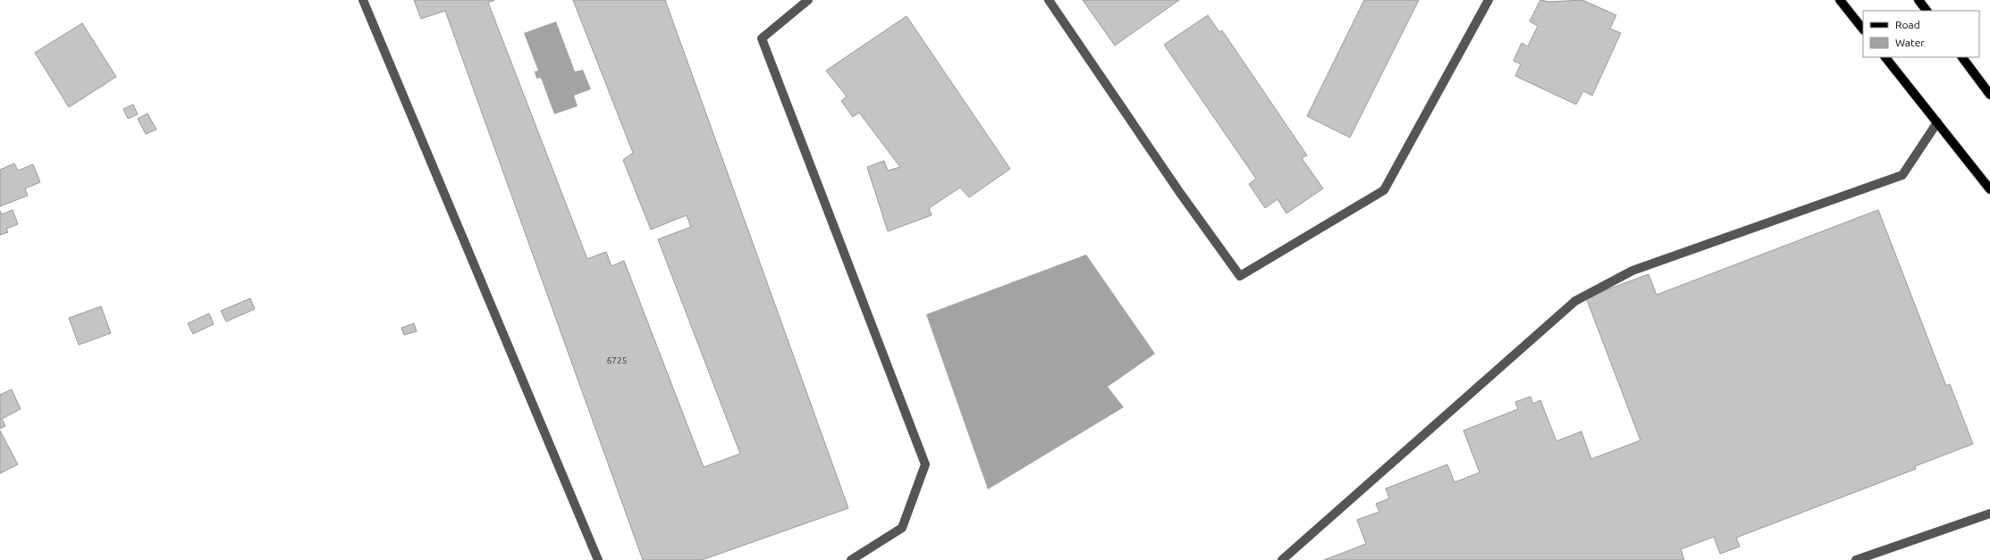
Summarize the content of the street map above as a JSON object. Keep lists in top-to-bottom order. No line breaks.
{"house_numbers":["6725"],"legend":["Road","Water"]}
